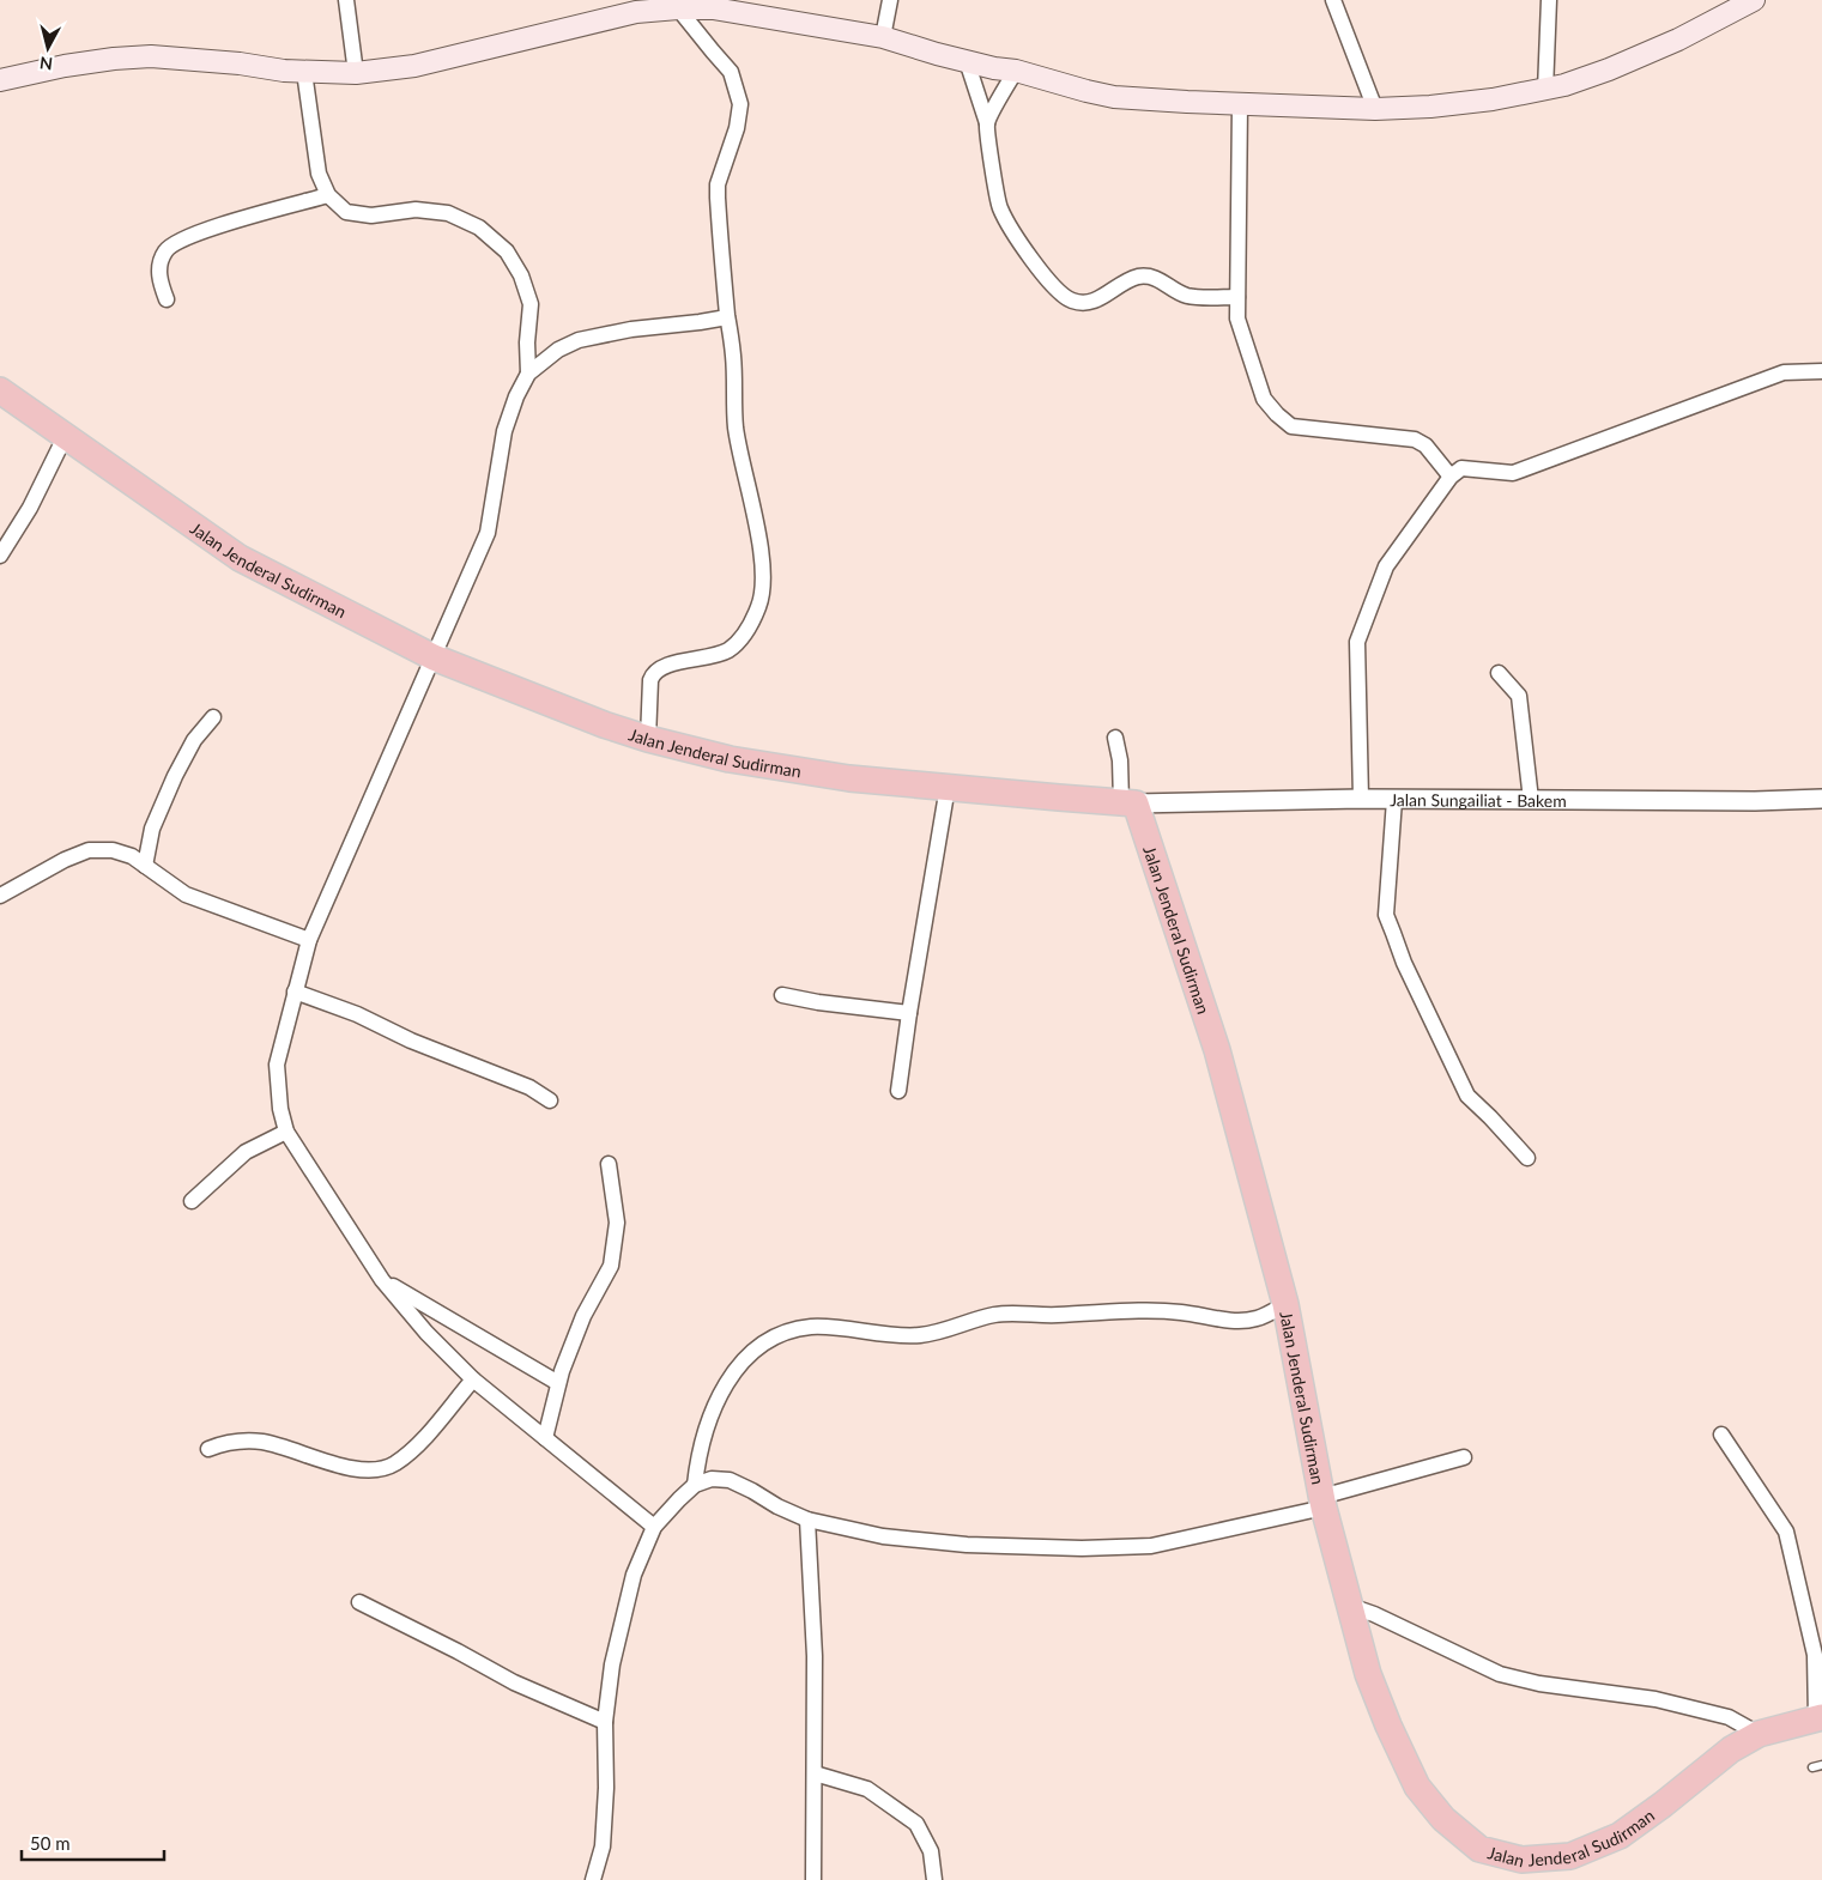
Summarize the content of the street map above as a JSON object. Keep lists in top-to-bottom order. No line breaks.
{"streets":{"highway":["Jalan Jenderal Sudirman"],"street":["Jalan Sungailiat - Bakem"]},"crossings":[["Jalan Jenderal Sudirman","Jalan Sungailiat - Bakem"]],"scale_bar":"50 m","north":"bottom"}
